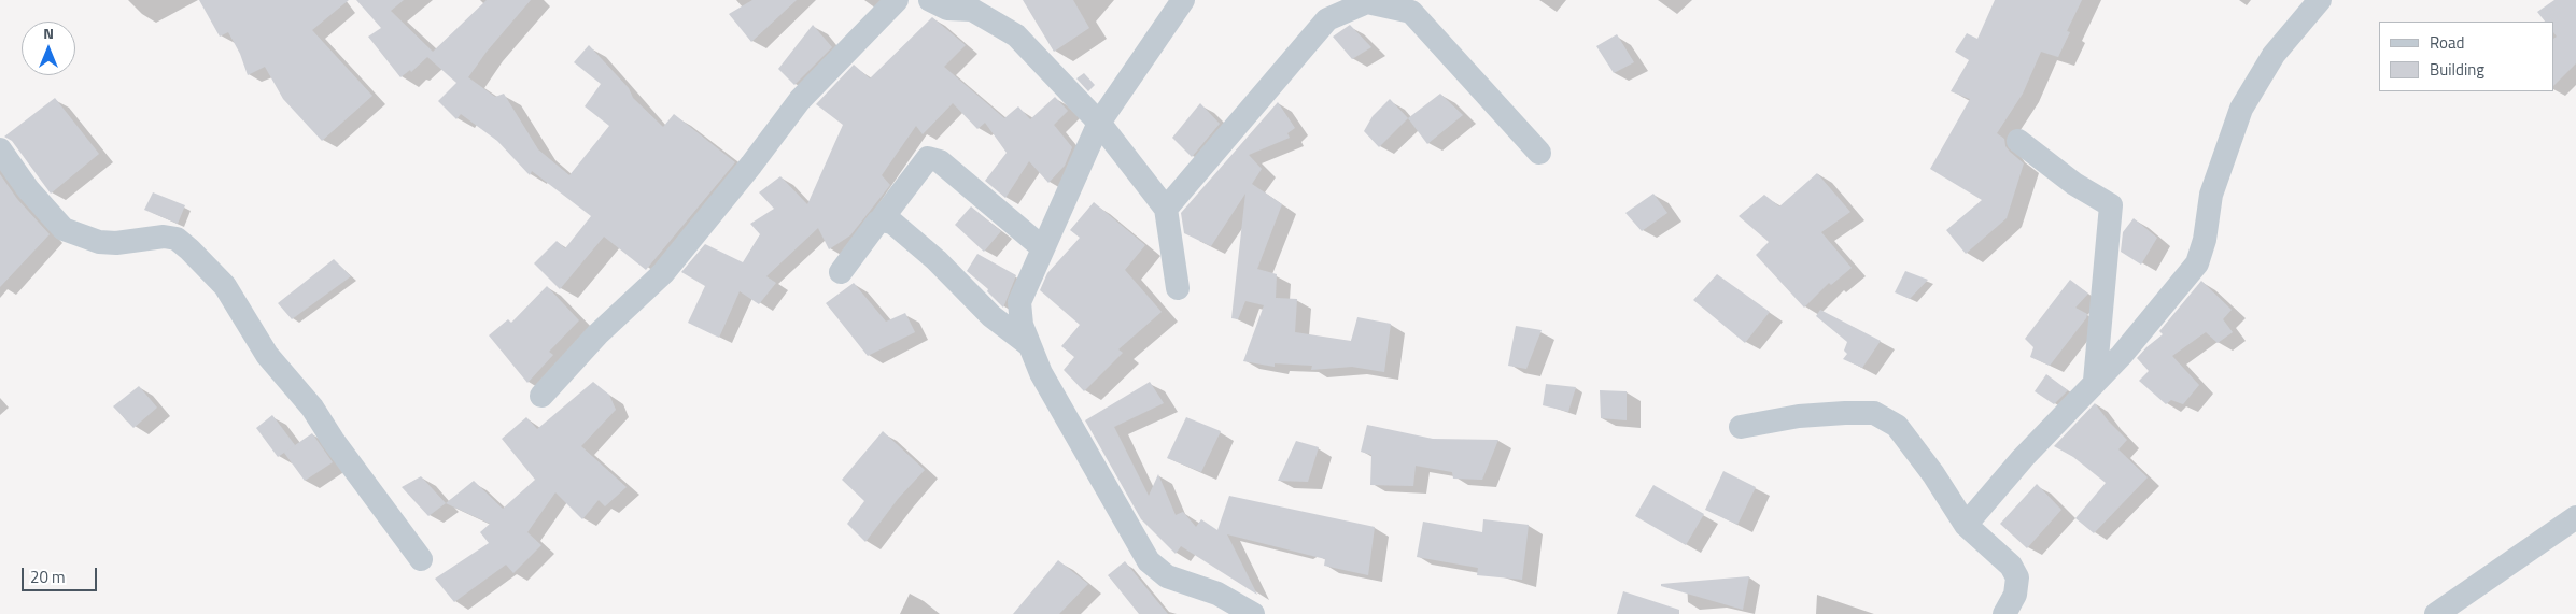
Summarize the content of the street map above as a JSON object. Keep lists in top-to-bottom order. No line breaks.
{"legend":["Road","Building"],"scale_bar":"20 m","north":"top"}
